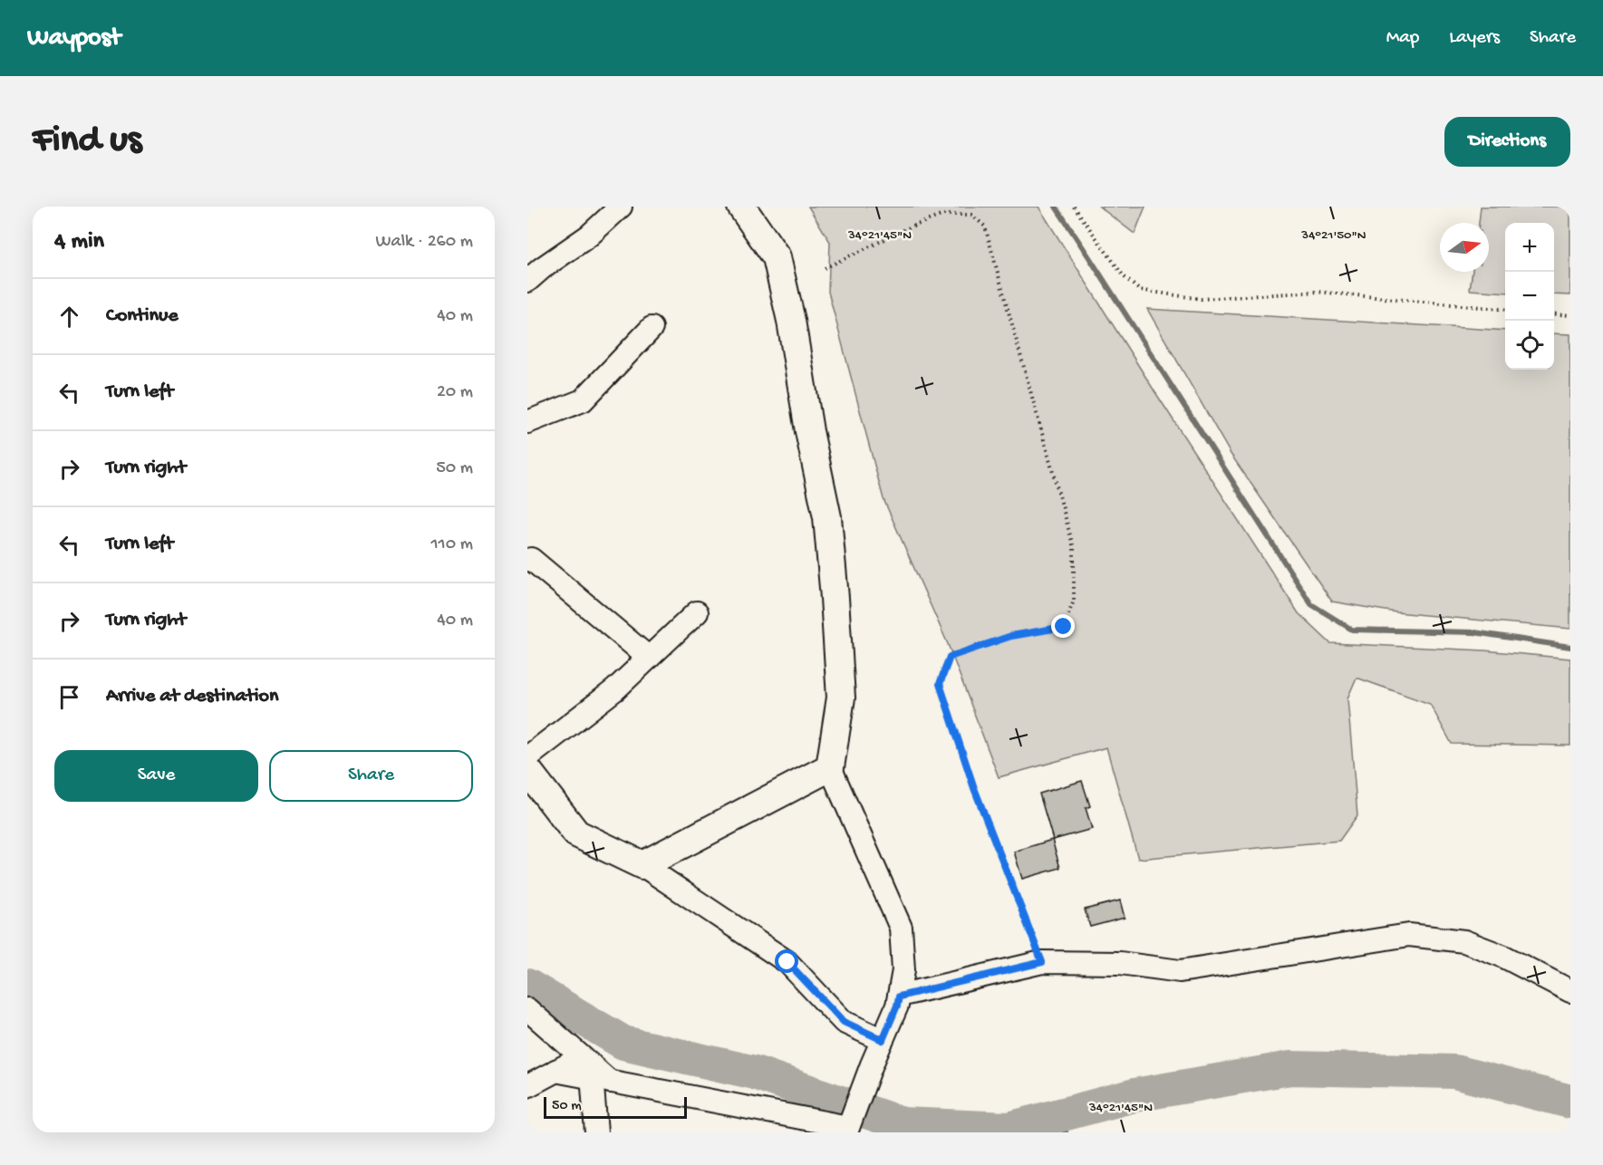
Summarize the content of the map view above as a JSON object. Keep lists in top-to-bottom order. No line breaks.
{"scale_bar":"50 m","north":"right","page":{"header":"Waypost","nav":["Map","Layers","Share"],"buttons":["Directions",["Save","Share"]],"title":"Find us","heading":["4 min","Walk · 260 m"],"map_buttons":["+","−"],"list":[["Continue","40 m"],["Turn left","20 m"],["Turn right","50 m"],["Turn left","110 m"],["Turn right","40 m"],"Arrive at destination"],"scale":"50 m"},"coordinates":["34°21'45\"N","34°21'50\"N"]}
